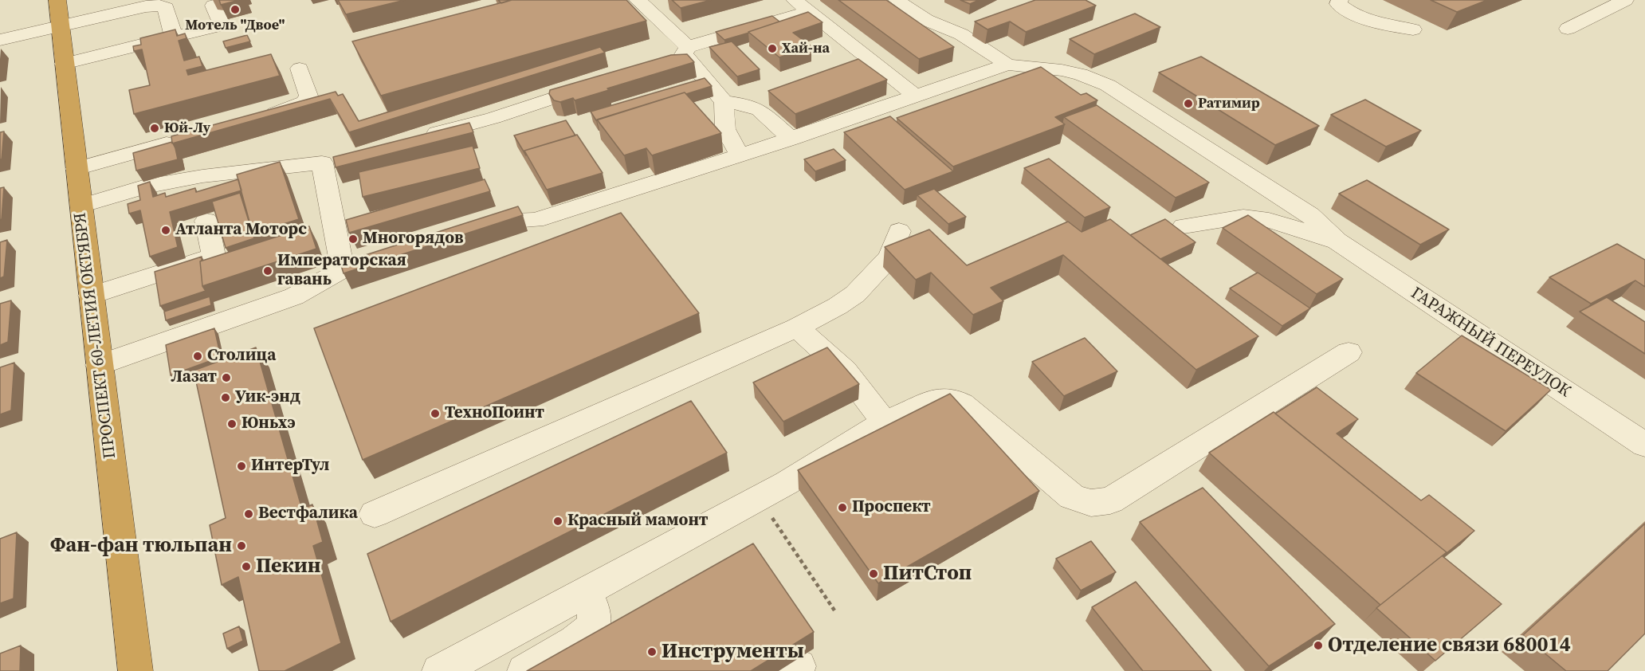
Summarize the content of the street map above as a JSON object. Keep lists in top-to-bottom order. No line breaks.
{"streets":{"highway":["ПРОСПЕКТ 60-ЛЕТИЯ ОКТЯБРЯ"],"street":["ГАРАЖНЫЙ ПЕРЕУЛОК"]},"places":["Мотель \"Двое\"","Хай-на","Ратимир","Юй-Лу","Атланта Моторс","Многорядов","Императорская гавань","Столица","Лазат","Уик-энд","ТехноПоинт","Юньхэ","ИнтерТул","Проспект","Вестфалика","Красный мамонт","Фан-фан тюльпан","Пекин","ПитСтоп","Отделение связи 680014","Инструменты"]}
